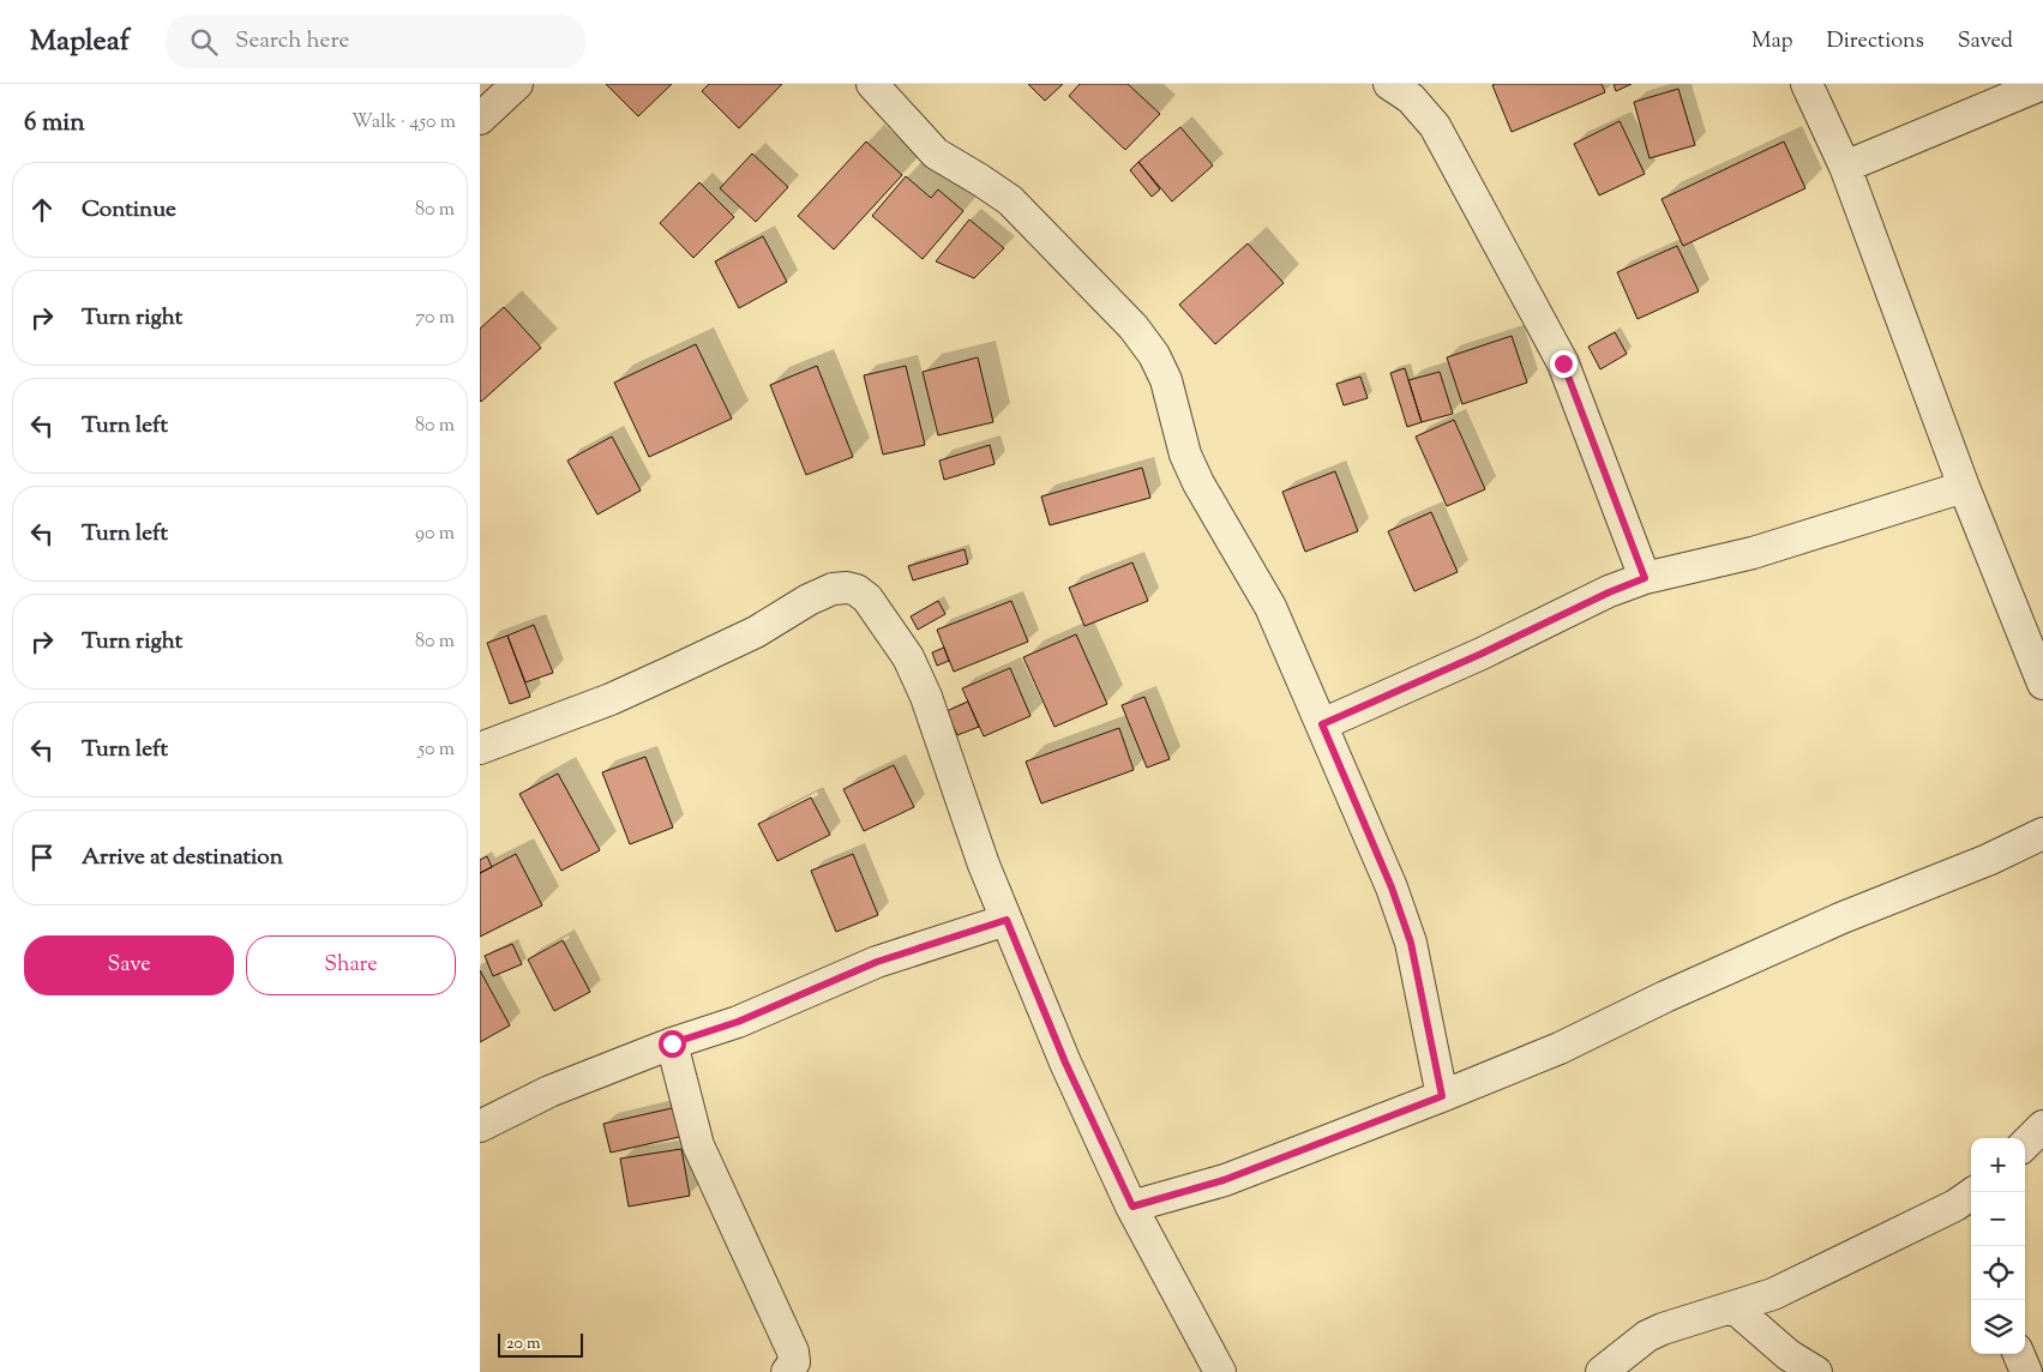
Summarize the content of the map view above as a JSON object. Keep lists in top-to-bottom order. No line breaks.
{"scale_bar":"20 m","page":{"header":"Mapleaf","search":"Search here","nav":["Map","Directions","Saved"],"heading":["6 min","Walk · 450 m"],"list":[["Continue","80 m"],["Turn right","70 m"],["Turn left","80 m"],["Turn left","90 m"],["Turn right","80 m"],["Turn left","50 m"],"Arrive at destination"],"buttons":["Save","Share"],"map_buttons":["+","−"],"scale":"20 m"}}
